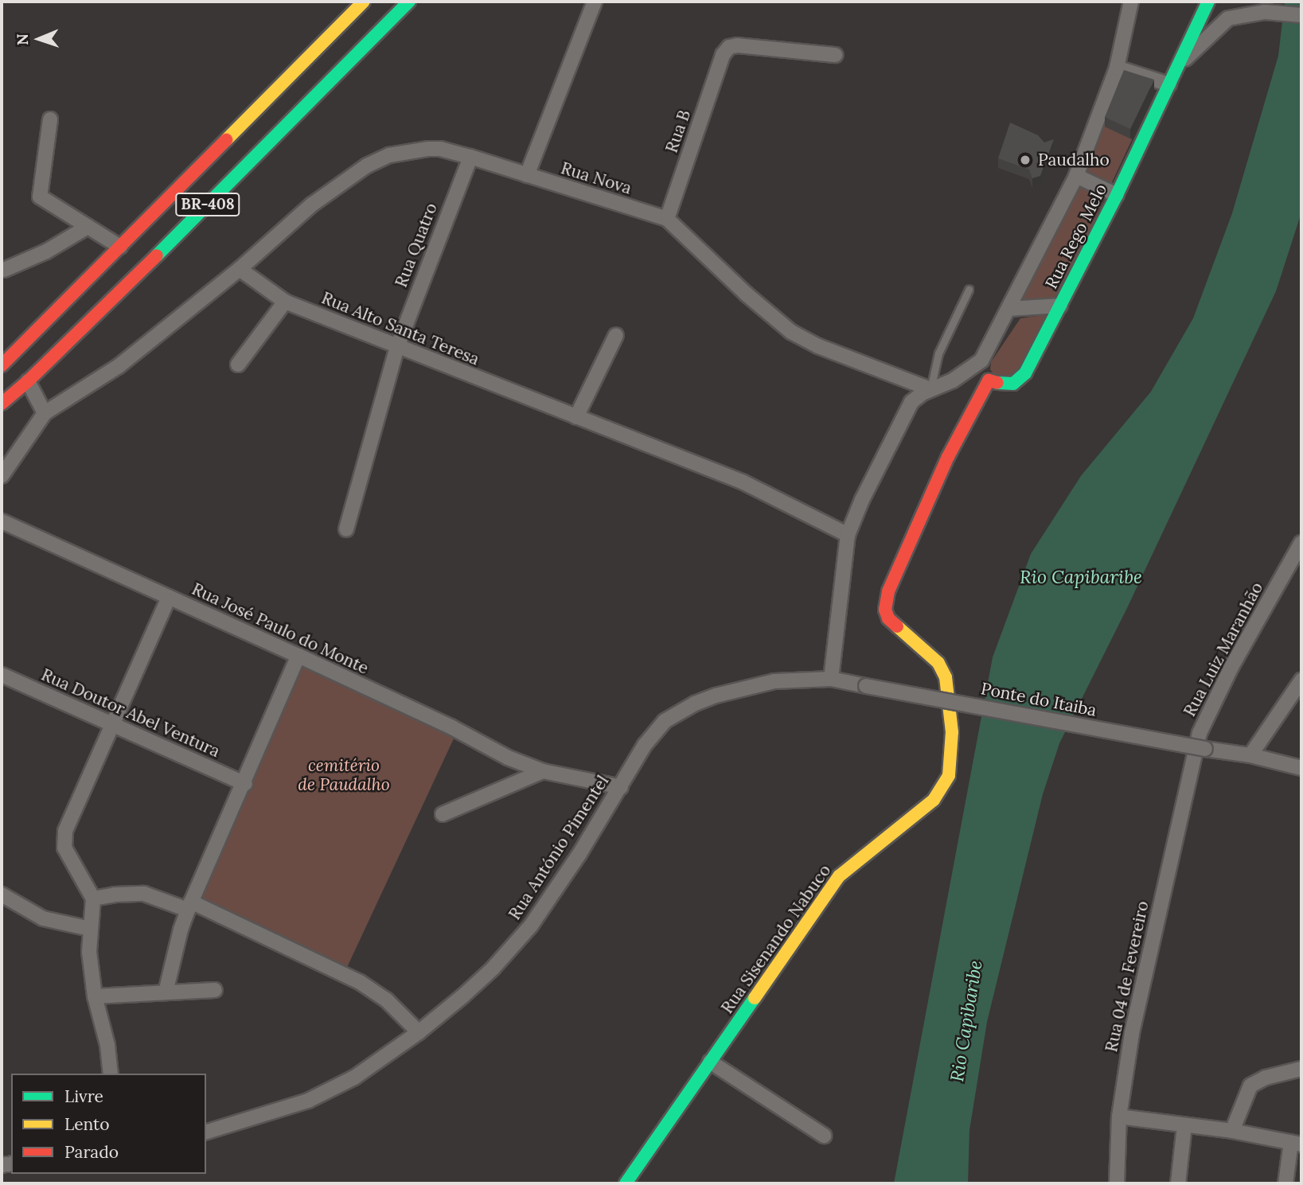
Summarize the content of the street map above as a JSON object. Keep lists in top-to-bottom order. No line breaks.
{"streets":{"main road":["BR-408","Rua Rego Melo","Rua Sisenando Nabuco"],"street":["Rua B","Rua Nova","Rua Quatro","Rua Alto Santa Teresa","Rua José Paulo do Monte","Rua Luiz Maranhão","Ponte do Itaiba","Rua Doutor Abel Ventura","Rua António Pimentel","Rua 04 de Fevereiro"]},"crossings":[["Rua B","Rua Nova"],["Rua Nova","Rua Quatro"],["Rua Nova","Rua Alto Santa Teresa"],["Rua Rego Melo","Rua Sisenando Nabuco"],["Rua Quatro","Rua Alto Santa Teresa"],["Rua José Paulo do Monte","Rua António Pimentel"],["Rua Luiz Maranhão","Rua 04 de Fevereiro"],["Ponte do Itaiba","Rua António Pimentel"]],"water":["Rio Capibaribe"],"parks":["cemitério de Paudalho"],"places":["Paudalho"],"legend":["Livre","Lento","Parado"],"north":"left"}
